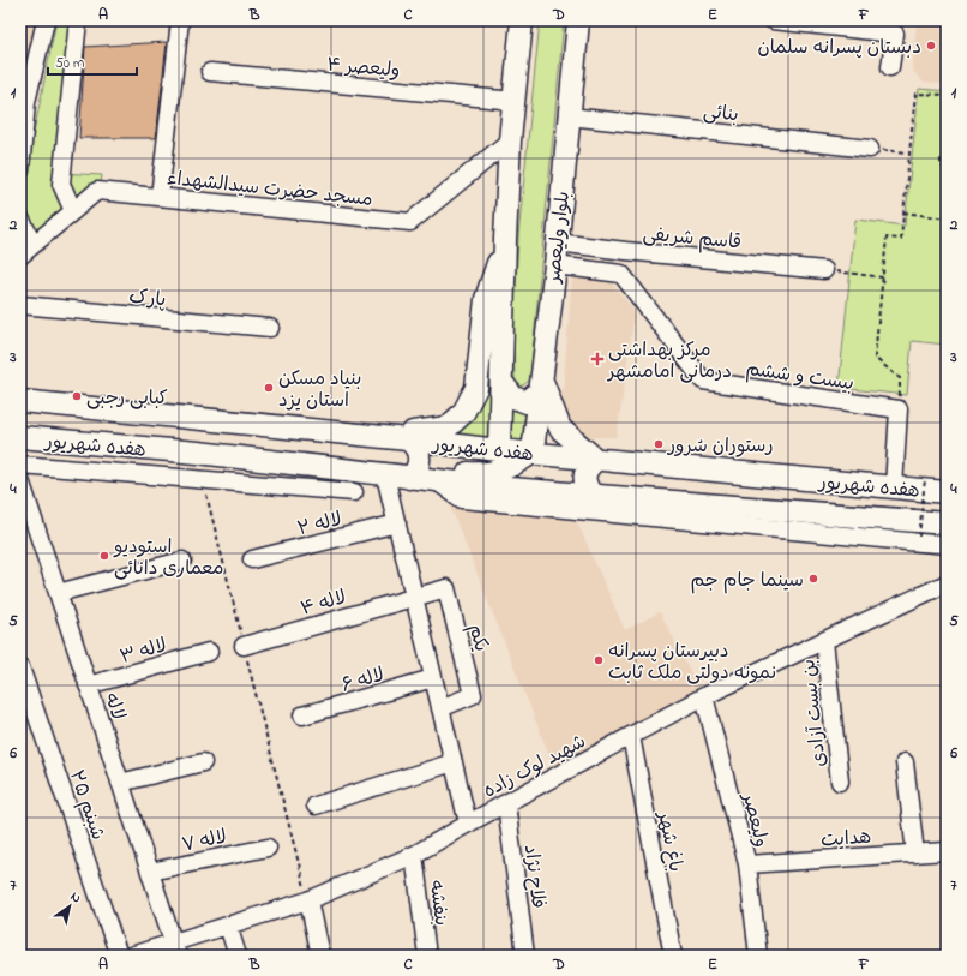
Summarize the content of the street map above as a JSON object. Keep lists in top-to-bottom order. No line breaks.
{"streets":{"main road":["بلوار ولیعصر","هفده شهریور"],"street":["ولیعصر ۴","بنائی","مسجد حضرت سیدالشهداء","قاسم شریفی","پارک","بیست و ششم","لاله ۲","لاله ۴","یکم","لاله ۳","لاله ۶","لاله","بن بست آزادی","شهید لوک زاده","شبنم ۲۵","ولیعصر","هدایت","لاله ۷","باغ شهر","فلاح نژاد","بنفشه"]},"crossings":[["بنائی","بلوار ولیعصر"],["بلوار ولیعصر","قاسم شریفی"],["بلوار ولیعصر","هفده شهریور"],["لاله ۴","یکم"],["لاله ۳","لاله"],["لاله","شهید لوک زاده"],["لاله","لاله ۷"],["بن بست آزادی","شهید لوک زاده"],["شهید لوک زاده","ولیعصر"],["شهید لوک زاده","باغ شهر"],["شهید لوک زاده","فلاح نژاد"],["شهید لوک زاده","بنفشه"],["ولیعصر","هدایت"]],"places":{"other":["دبستان پسرانه سلمان","بنیاد مسکن استان یزد","کبابی رجبی","رستوران سُرور","استودیو معماری دانائی","سینما جام جم","دبیرستان پسرانه نمونه دولتی ملک ثابت"],"health":["مرکز بهداشتی درمانی امامشهر"]},"scale_bar":"50 m","north":"top right","grid":{"columns":["A","B","C","D","E","F"],"rows":["1","2","3","4","5","6","7"]}}
